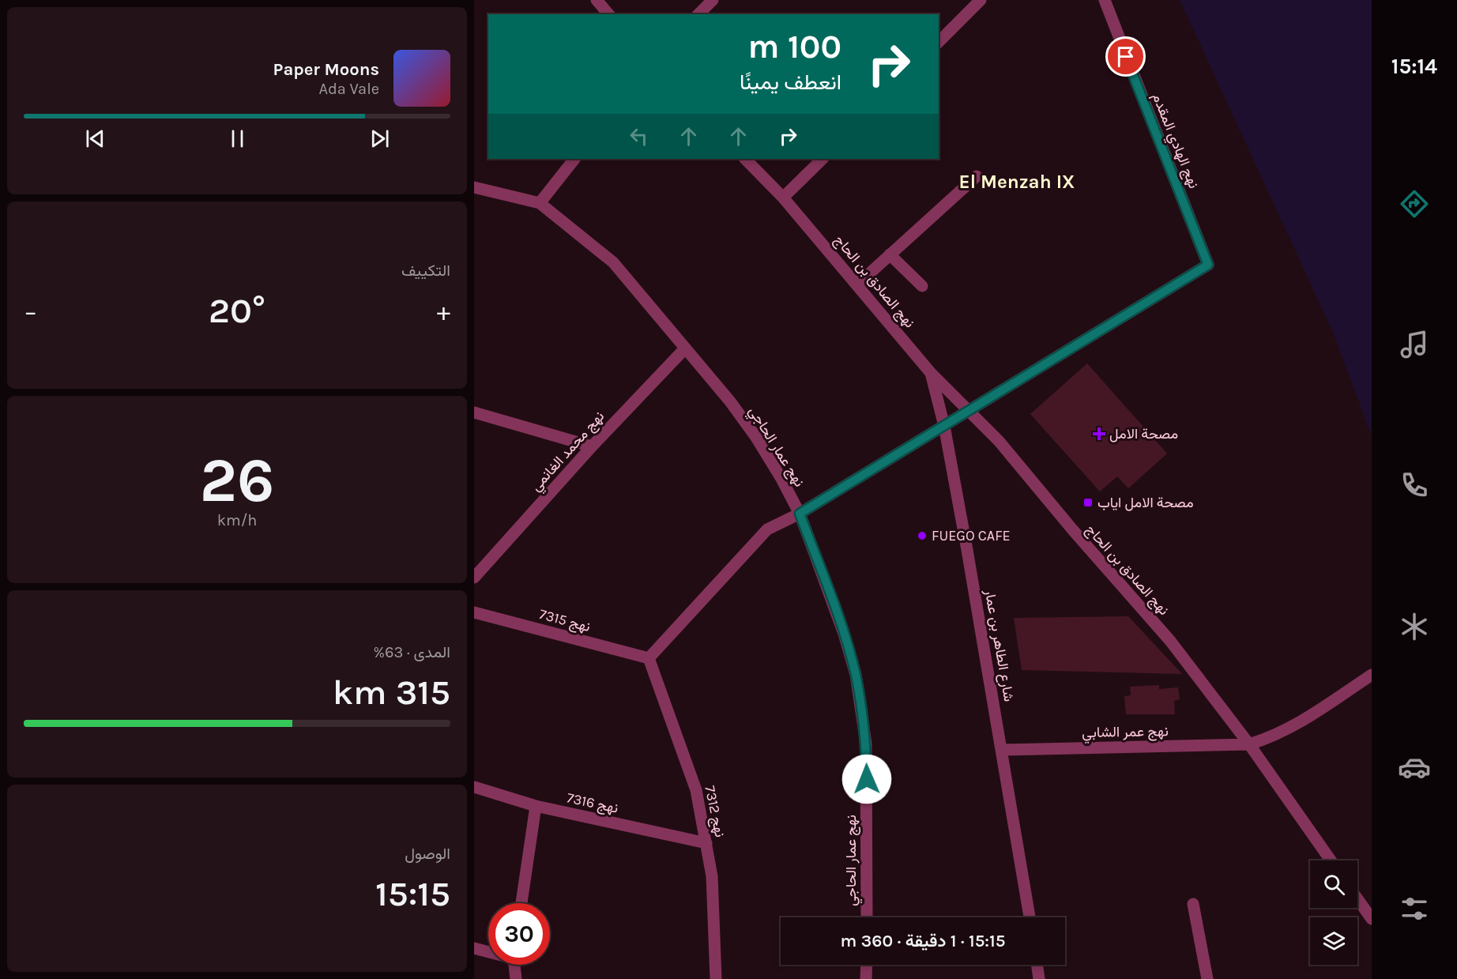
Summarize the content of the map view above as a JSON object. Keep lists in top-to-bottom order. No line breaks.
{"streets":{"street":["نهج الهادي المقدم","نهج الصادق بن الحاج","نهج عمار الحاجي","نهج محمد الغانمي","نهج 7315","شارع الطاهر بن عمار","نهج عمر الشابي","نهج 7316","نهج 7312"]},"crossings":[["نهج الهادي المقدم","نهج الصادق بن الحاج"],["نهج الصادق بن الحاج","شارع الطاهر بن عمار"],["نهج الصادق بن الحاج","نهج عمر الشابي"],["نهج عمار الحاجي","نهج محمد الغانمي"],["نهج 7315","نهج 7312"],["شارع الطاهر بن عمار","نهج عمر الشابي"],["نهج 7316","نهج 7312"]],"districts":["El Menzah IX"],"places":{"health":["مصحة الامل"],"transit":["مصحة الامل اياب"],"other":["FUEGO CAFE"]},"page":{"tabs":"15:14","turn":["100 m","انعطف يمينًا"],"song":["Paper Moons","Ada Vale"],"tile":["التكييف",["26","km/h"],["المدى · 63%","315 km"],["الوصول","15:15"]],"heat":["−","20°","+"],"limit":"30","trip":"15:15 · 1 دقيقة · 360 m"}}
